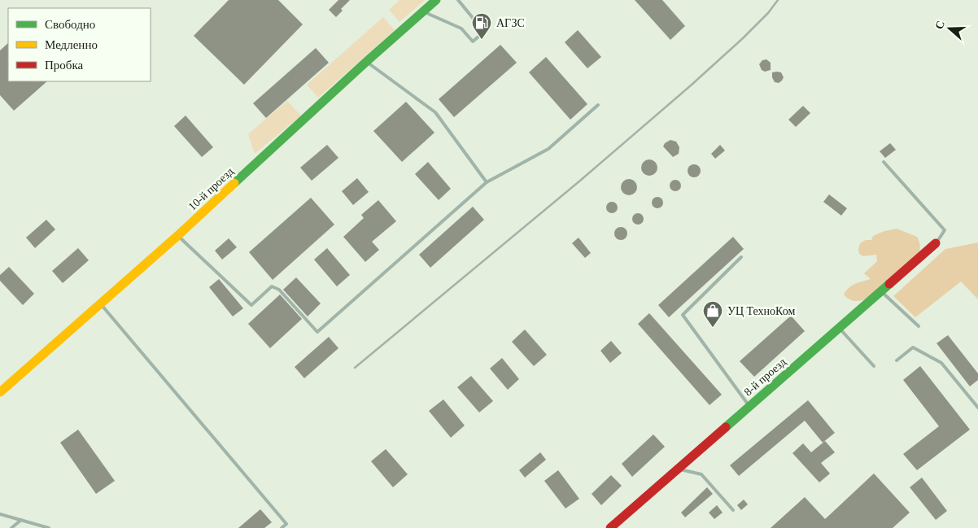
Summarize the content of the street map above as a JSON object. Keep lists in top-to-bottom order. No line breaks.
{"streets":{"street":["10-й проезд","8-й проезд"]},"places":{"fuel station":["АГЗС"],"shop":["УЦ ТехноКом"]},"legend":["Свободно","Медленно","Пробка"],"north":"left"}
